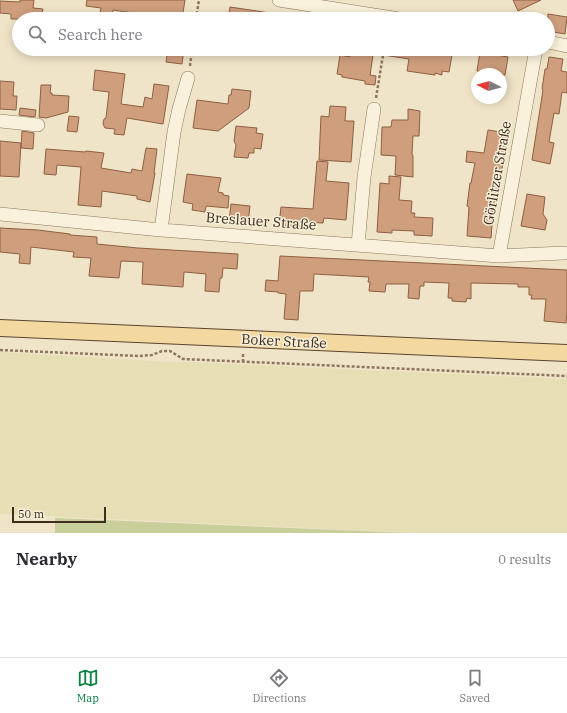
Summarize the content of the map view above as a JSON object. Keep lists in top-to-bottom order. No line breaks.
{"streets":{"main road":["Boker Straße"],"street":["Görlitzer Straße","Breslauer Straße"]},"crossings":[["Görlitzer Straße","Breslauer Straße"]],"scale_bar":"50 m","north":"left","page":{"search":"Search here","scale":"50 m","heading":["Nearby","0 results"],"nav":["Map","Directions","Saved"]}}
